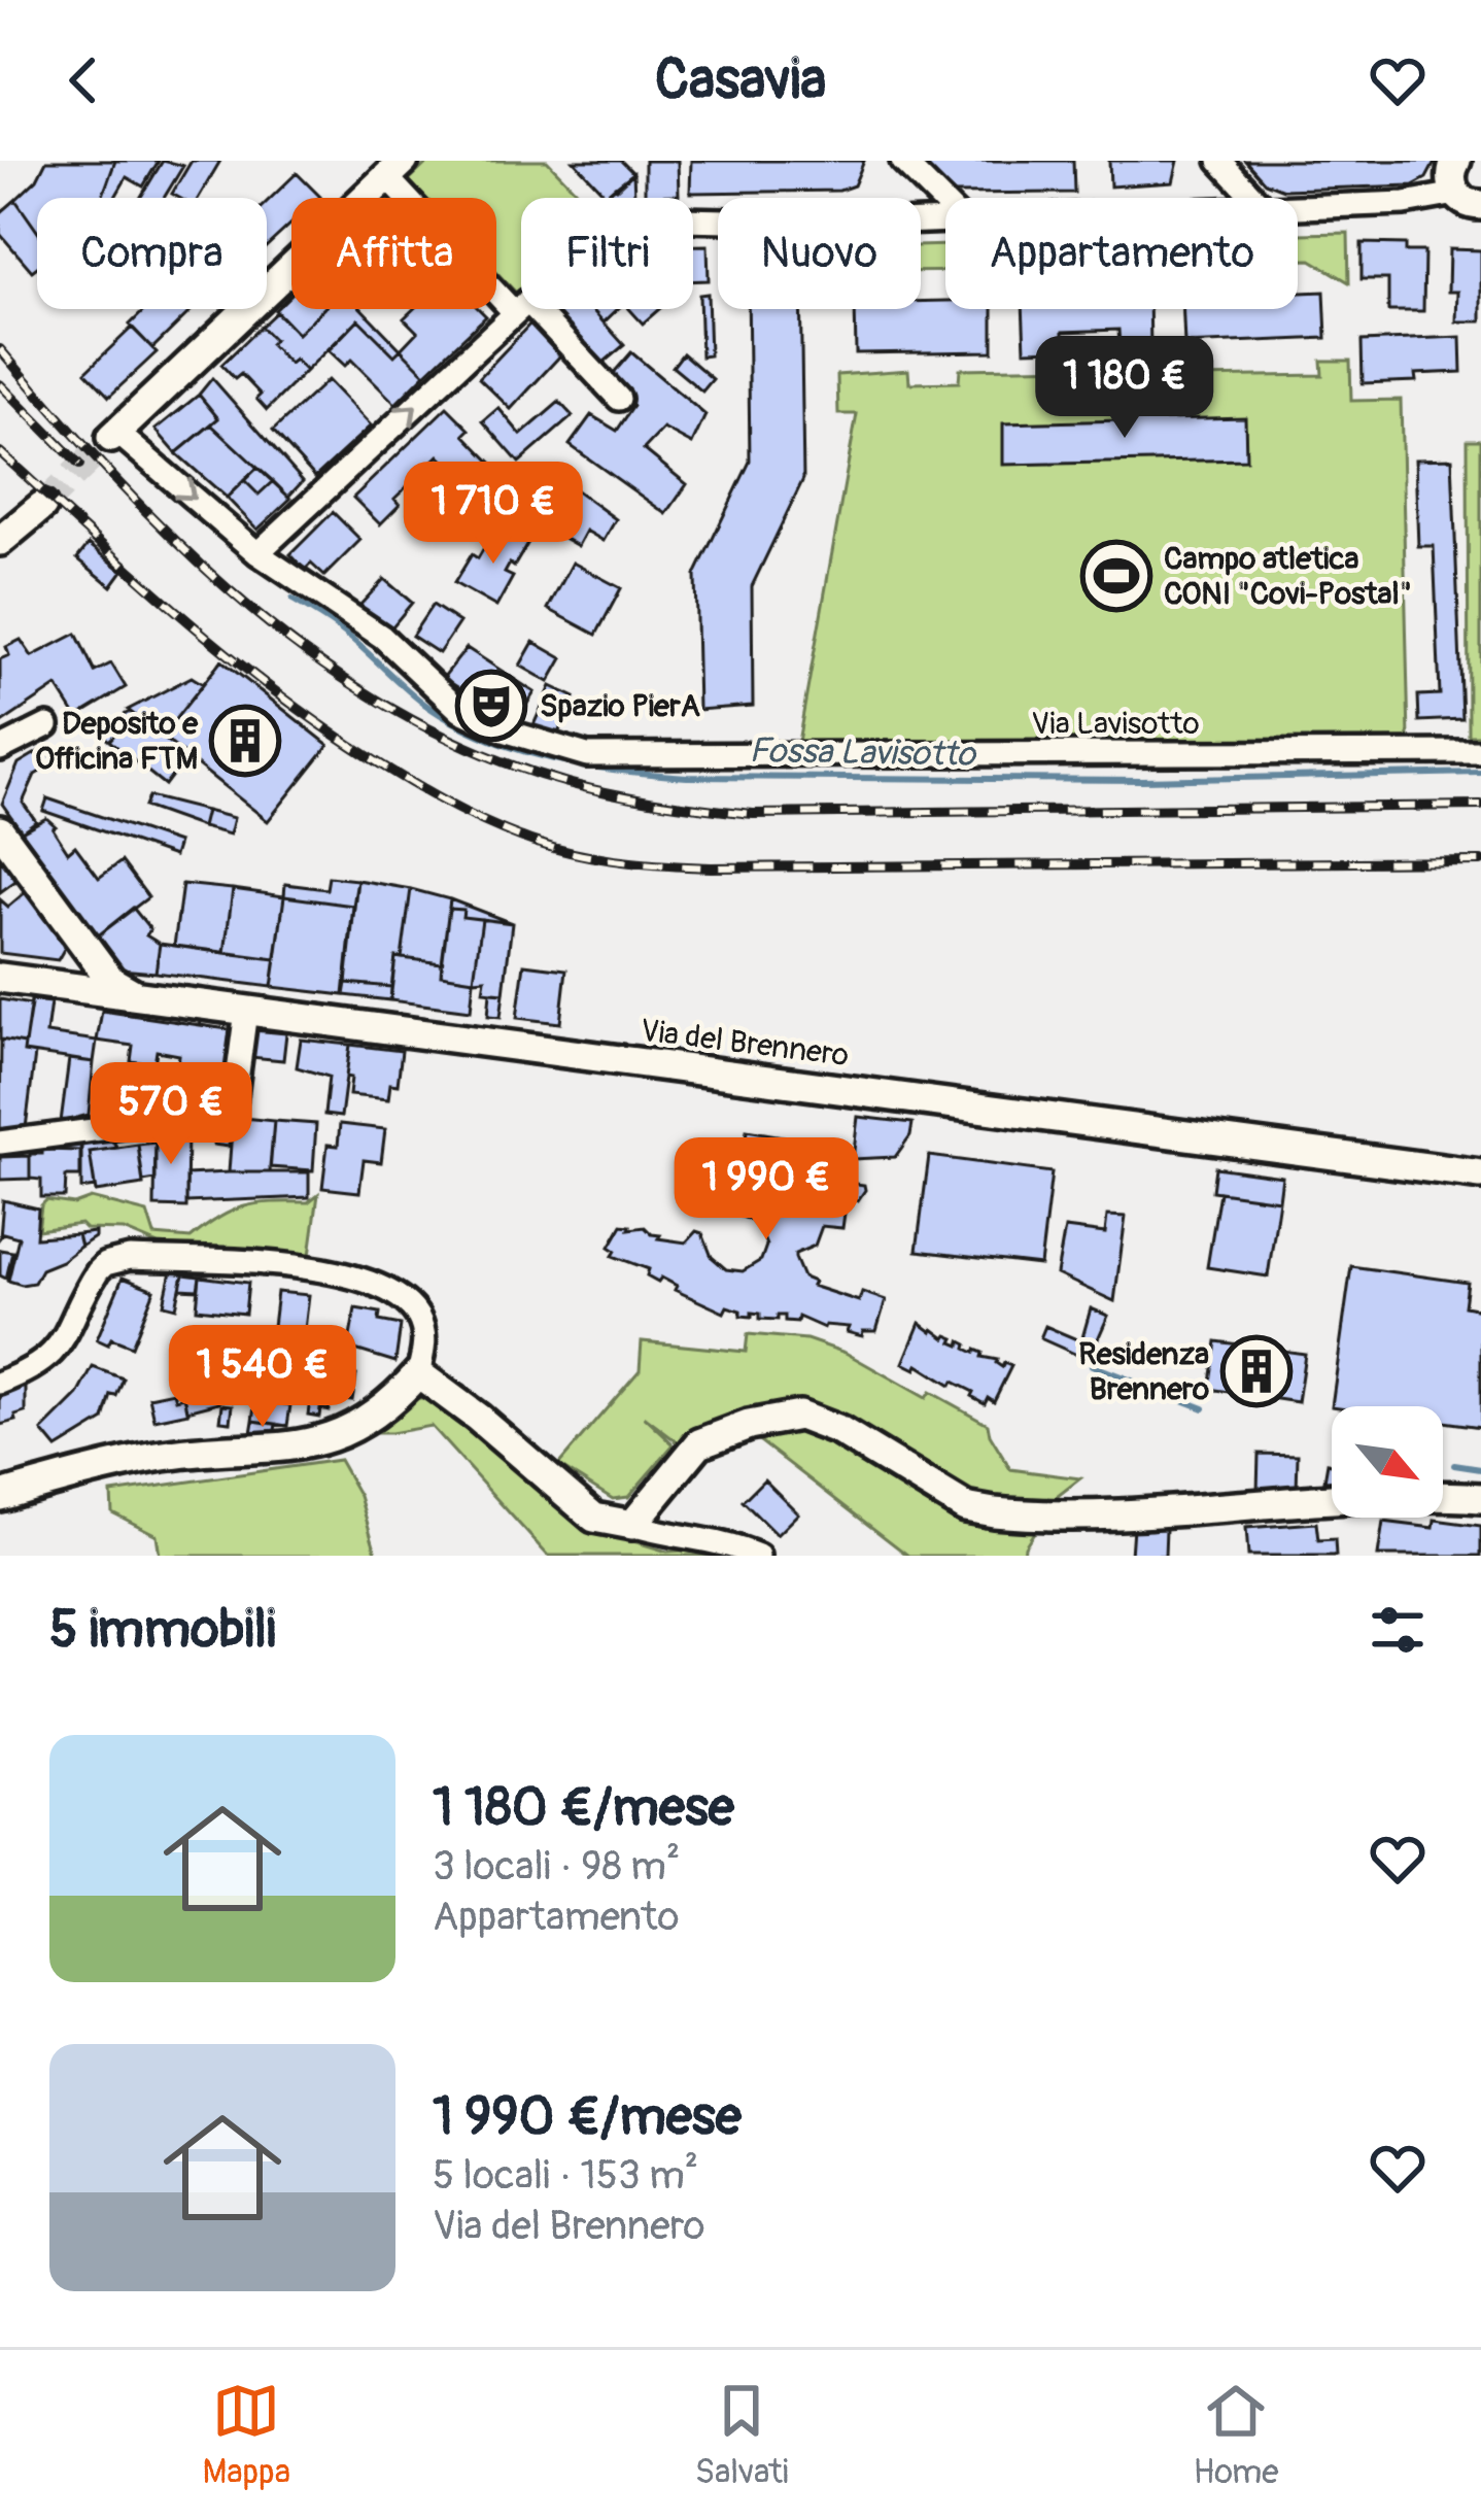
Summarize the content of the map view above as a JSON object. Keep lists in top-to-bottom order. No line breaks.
{"streets":{"main road":["Via del Brennero"],"street":["Via Lavisotto"]},"water":["Fossa Lavisotto"],"places":{"sports":["Campo atletica CONI \"Covi-Postal\""],"theatre":["Spazio PierA"],"building":["Deposito e Officina FTM","Residenza Brennero"]},"north":"bottom right","page":{"header":"Casavia","chip":["Compra","Affitta","Filtri","Nuovo","Appartamento"],"price":["1 180 €","1 710 €","570 €","1 990 €","1 540 €"],"heading":"5 immobili","list":[{"name":"1 180 €/mese","note":"3 locali · 98 m² · Appartamento"},{"name":"1 990 €/mese","note":"5 locali · 153 m² · Via del Brennero"}],"tabs":["Mappa","Salvati","Home"]}}
